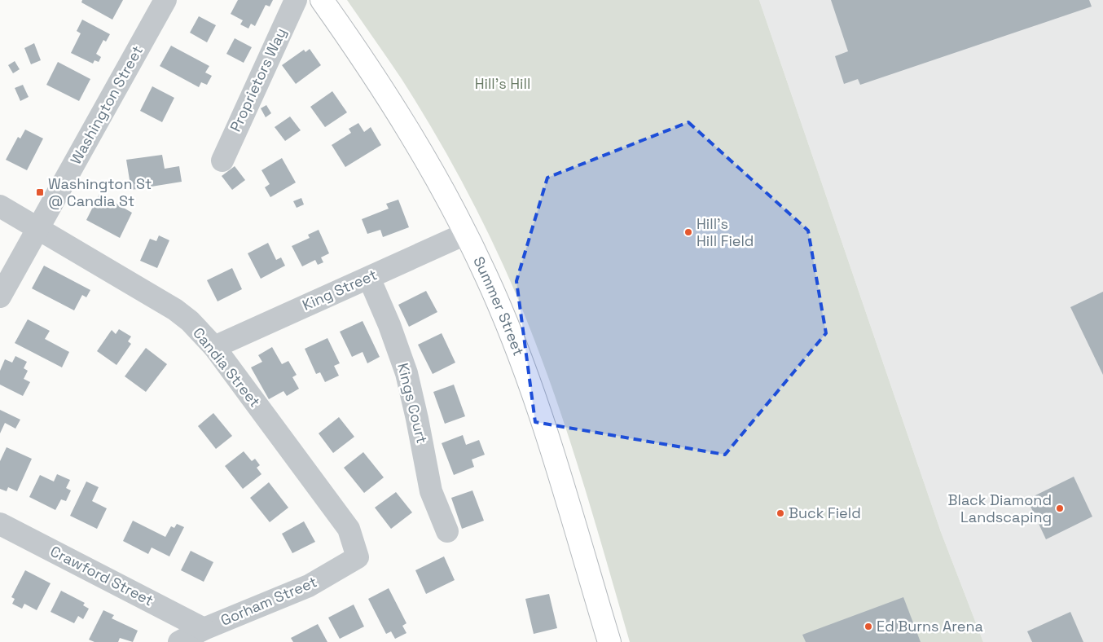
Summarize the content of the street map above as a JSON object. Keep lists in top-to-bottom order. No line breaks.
{"streets":{"main road":["Summer Street"],"street":["Proprietors Way","Washington Street","King Street","Candia Street","Kings Court","Crawford Street","Gorham Street"]},"crossings":[["Washington Street","Candia Street"],["King Street","Summer Street"],["King Street","Candia Street"],["King Street","Kings Court"],["Candia Street","Gorham Street"],["Crawford Street","Gorham Street"]],"parks":["Hill's Hill"],"places":{"transit":["Washington St @ Candia St"],"other":["Hill's Hill Field","Black Diamond Landscaping","Buck Field","Ed Burns Arena"]}}
